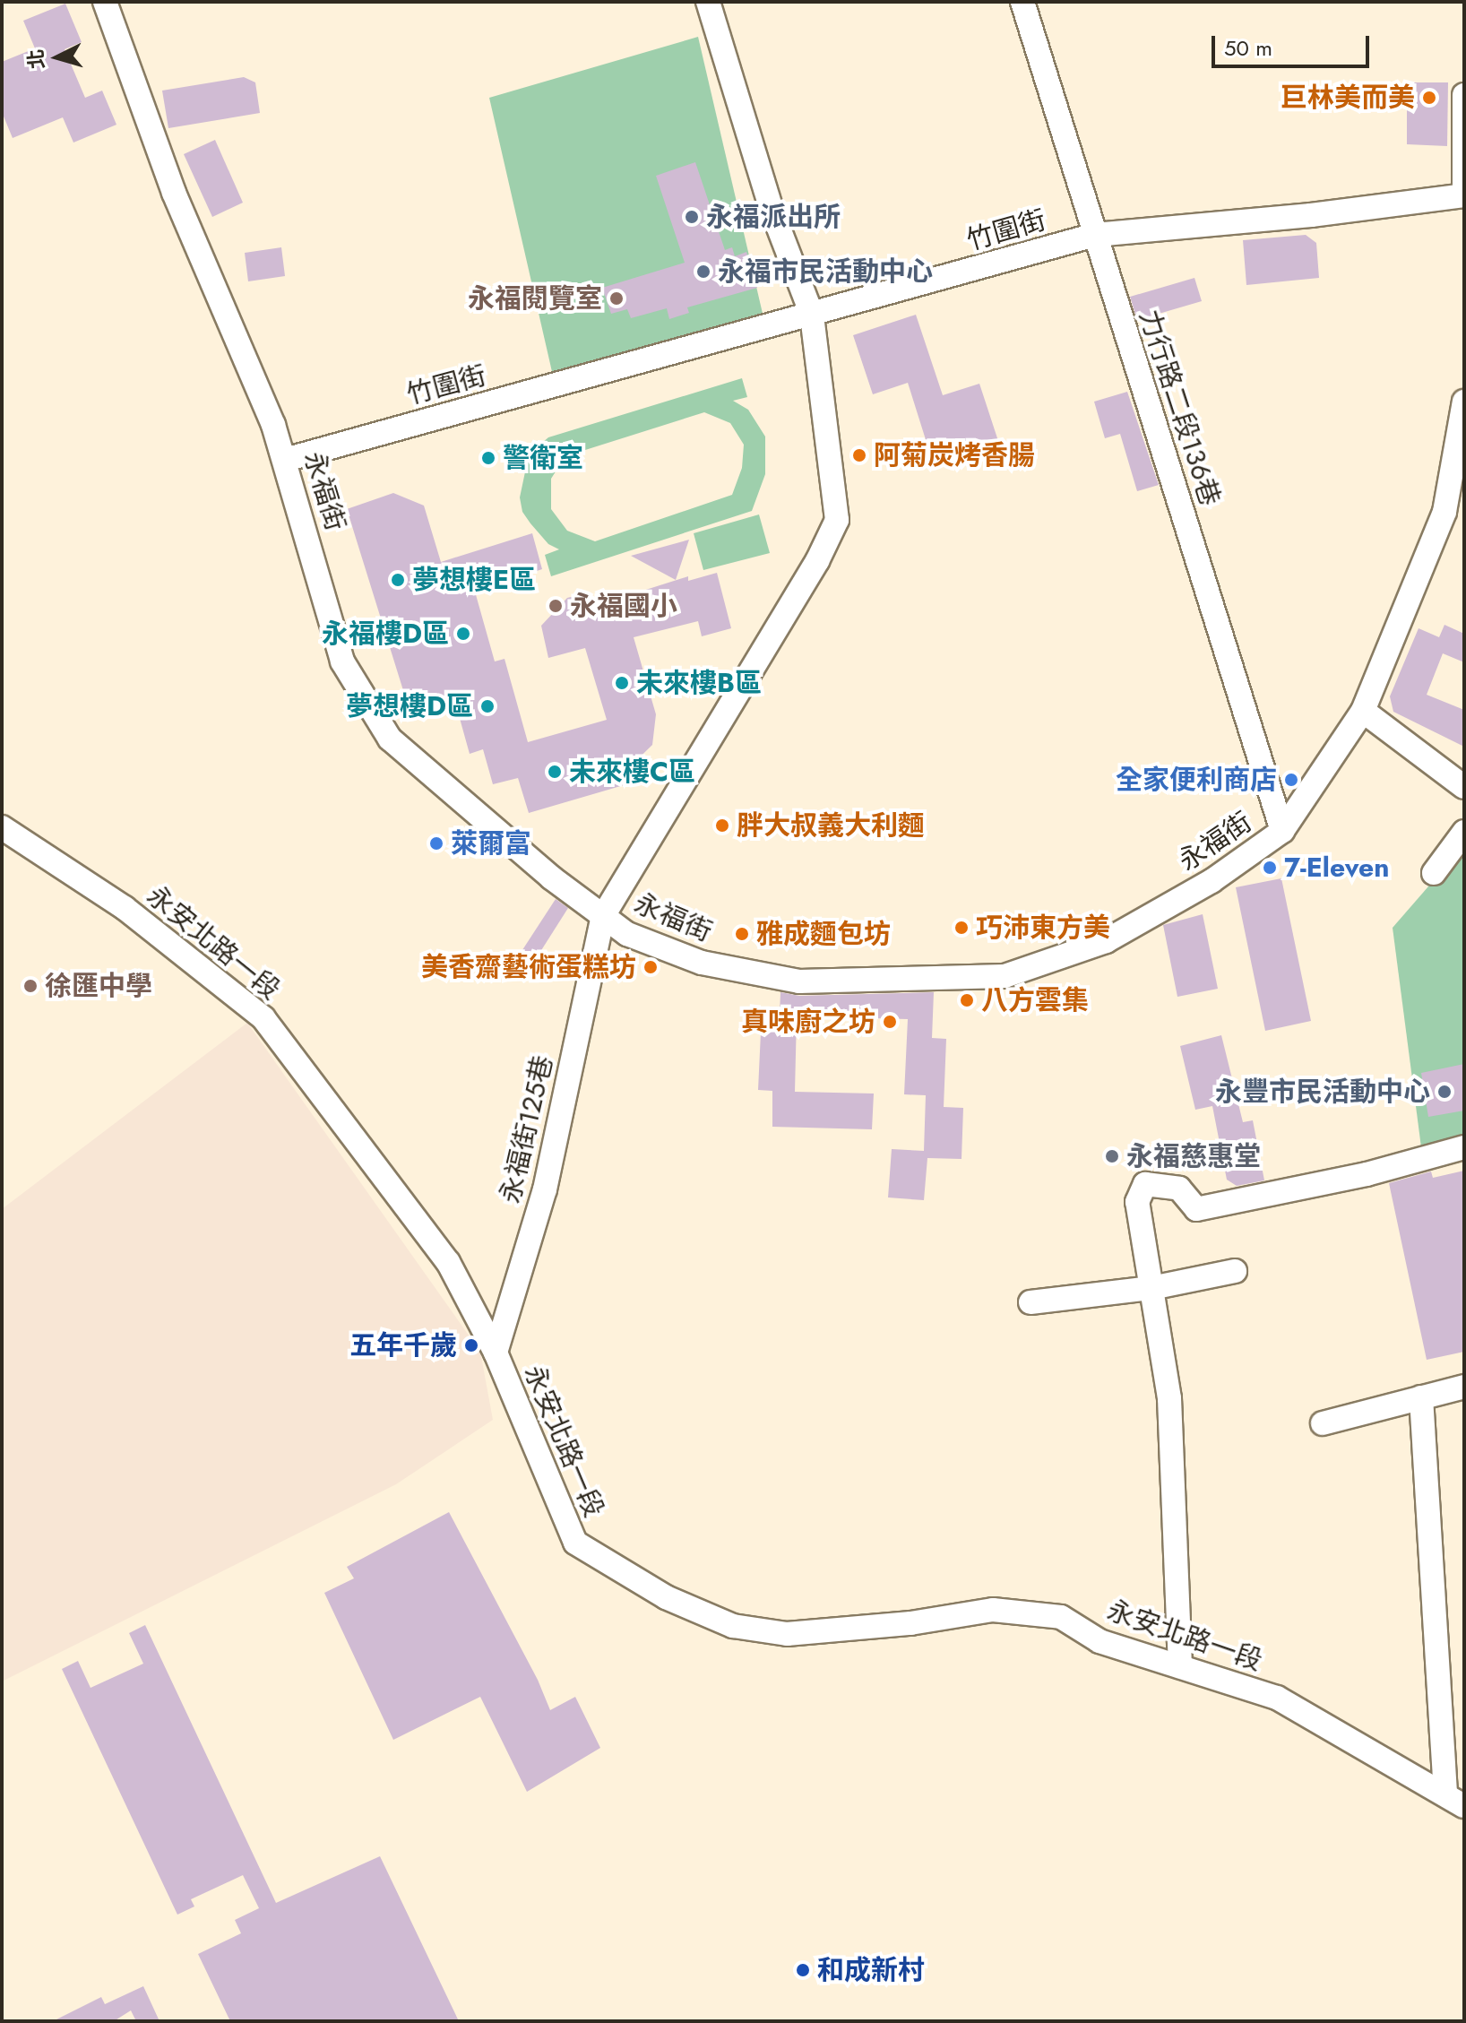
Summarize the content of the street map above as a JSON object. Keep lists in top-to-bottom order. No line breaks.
{"streets":{"street":["竹圍街","力行路二段136巷","永福街","永安北路一段","永福街125巷"]},"crossings":[["竹圍街","力行路二段136巷"],["竹圍街","永福街"],["竹圍街","永福街125巷"],["力行路二段136巷","永福街"],["永福街","永福街125巷"],["永安北路一段","永福街125巷"]],"places":["巨林美而美","永福派出所","永福市民活動中心","永福閱覽室","阿菊炭烤香腸","警衛室","夢想樓E區","永福國小","永福樓D區","未來樓B區","夢想樓D區","未來樓C區","全家便利商店","胖大叔義大利麵","萊爾富","7-Eleven","巧沛東方美","雅成麵包坊","美香齋藝術蛋糕坊","徐匯中學","八方雲集","真味廚之坊","永豐市民活動中心","永福慈惠堂","五年千歲","和成新村"],"scale_bar":"50 m","north":"left"}
